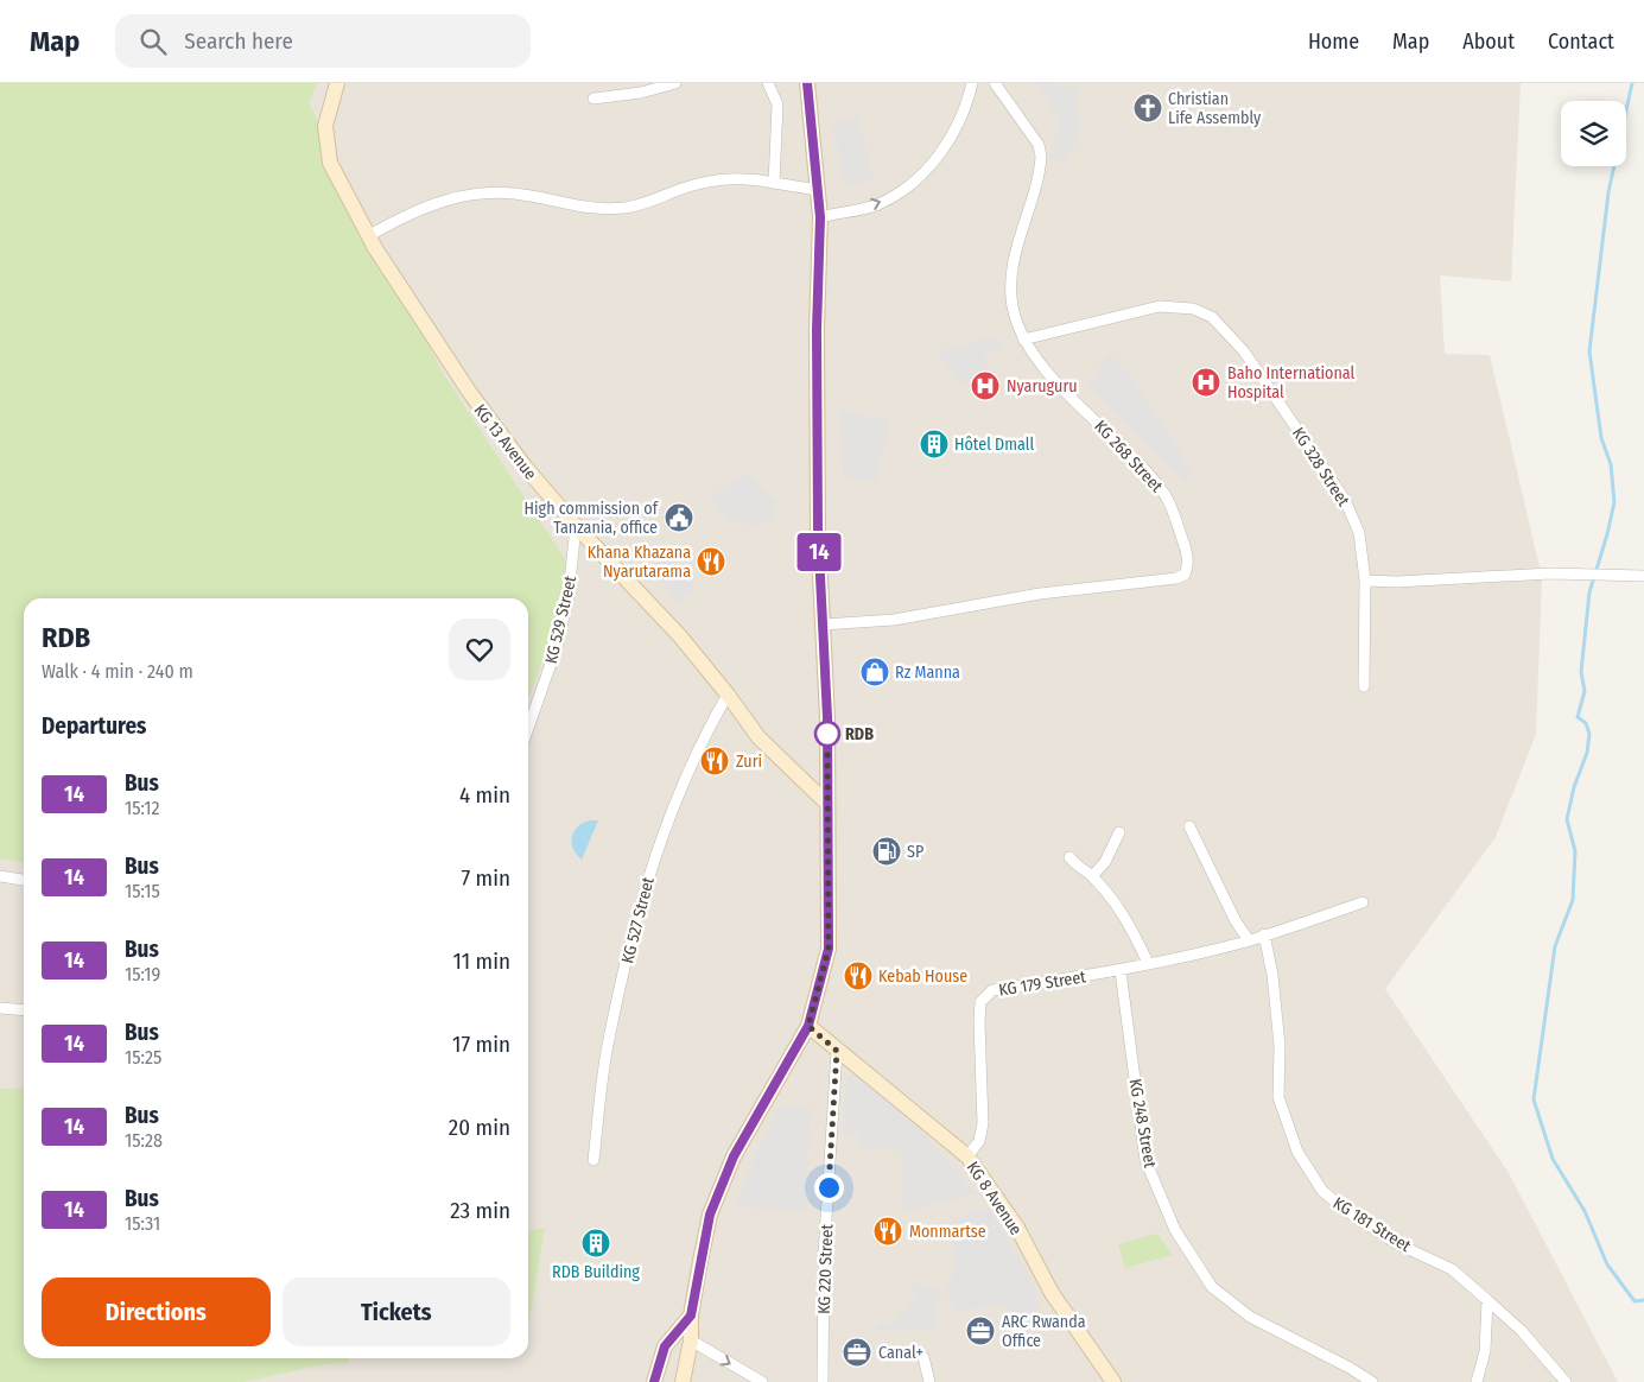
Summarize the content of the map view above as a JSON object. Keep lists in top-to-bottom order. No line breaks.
{"streets":{"main road":["KG 13 Avenue","KG 8 Avenue"],"street":["KG 268 Street","KG 328 Street","KG 529 Street","KG 527 Street","KG 179 Street","KG 248 Street","KG 181 Street","KG 220 Street"]},"crossings":[["KG 13 Avenue","KG 529 Street"],["KG 13 Avenue","KG 527 Street"],["KG 268 Street","KG 328 Street"],["KG 179 Street","KG 248 Street"],["KG 179 Street","KG 8 Avenue"],["KG 179 Street","KG 181 Street"],["KG 8 Avenue","KG 220 Street"]],"places":{"church":["Christian Life Assembly"],"hospital":["Baho International Hospital","Nyaruguru"],"building":["Hôtel Dmall","RDB Building"],"public building":["High commission of Tanzania, office"],"restaurant":["Khana Khazana Nyarutarama","Zuri","Kebab House","Monmartse"],"shop":["Rz Manna"],"other":["RDB"],"fuel station":["SP"],"office":["ARC Rwanda Office","Canal+"]},"lines":["bus line 14"],"page":{"header":"Map","search":"Search here","nav":["Home","Map","About","Contact"],"on_map":"14","heading":[["RDB","Walk · 4 min · 240 m"],"Departures"],"list":[{"mark":"14","name":"Bus","note":"15:12","value":"4 min"},{"mark":"14","name":"Bus","note":"15:15","value":"7 min"},{"mark":"14","name":"Bus","note":"15:19","value":"11 min"},{"mark":"14","name":"Bus","note":"15:25","value":"17 min"},{"mark":"14","name":"Bus","note":"15:28","value":"20 min"},{"mark":"14","name":"Bus","note":"15:31","value":"23 min"}],"buttons":["Directions","Tickets"]}}
